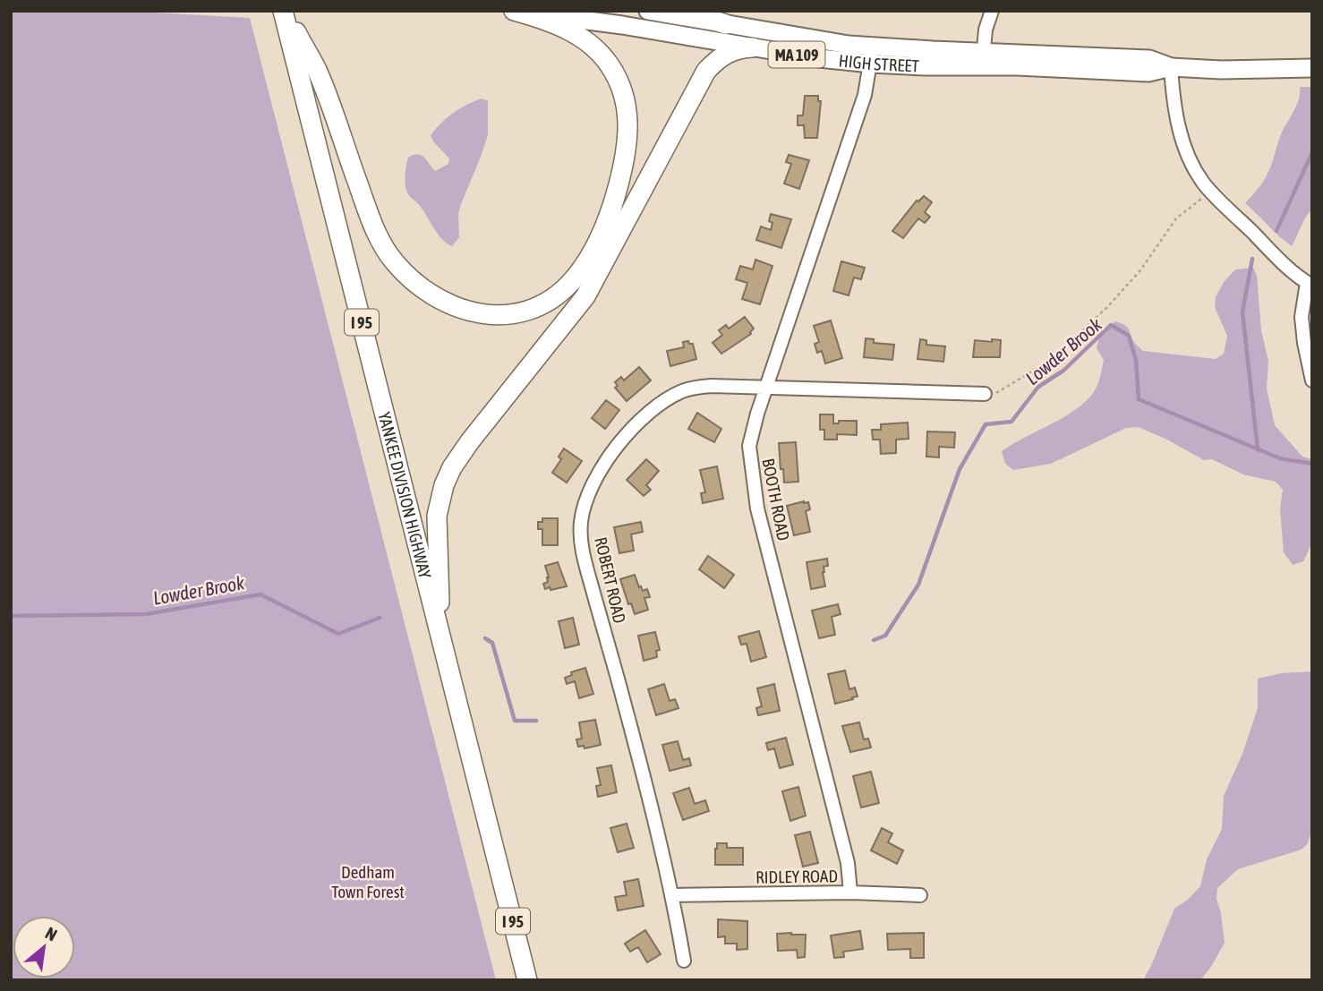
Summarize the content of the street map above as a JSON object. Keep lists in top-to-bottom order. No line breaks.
{"streets":{"highway":["I 95","YANKEE DIVISION HIGHWAY"],"main road":["MA 109","HIGH STREET"],"street":["BOOTH ROAD","ROBERT ROAD","RIDLEY ROAD"]},"crossings":[["HIGH STREET","BOOTH ROAD"],["BOOTH ROAD","ROBERT ROAD"],["BOOTH ROAD","RIDLEY ROAD"],["ROBERT ROAD","RIDLEY ROAD"]],"water":["Lowder Brook"],"parks":["Dedham Town Forest"],"north":"top right"}
